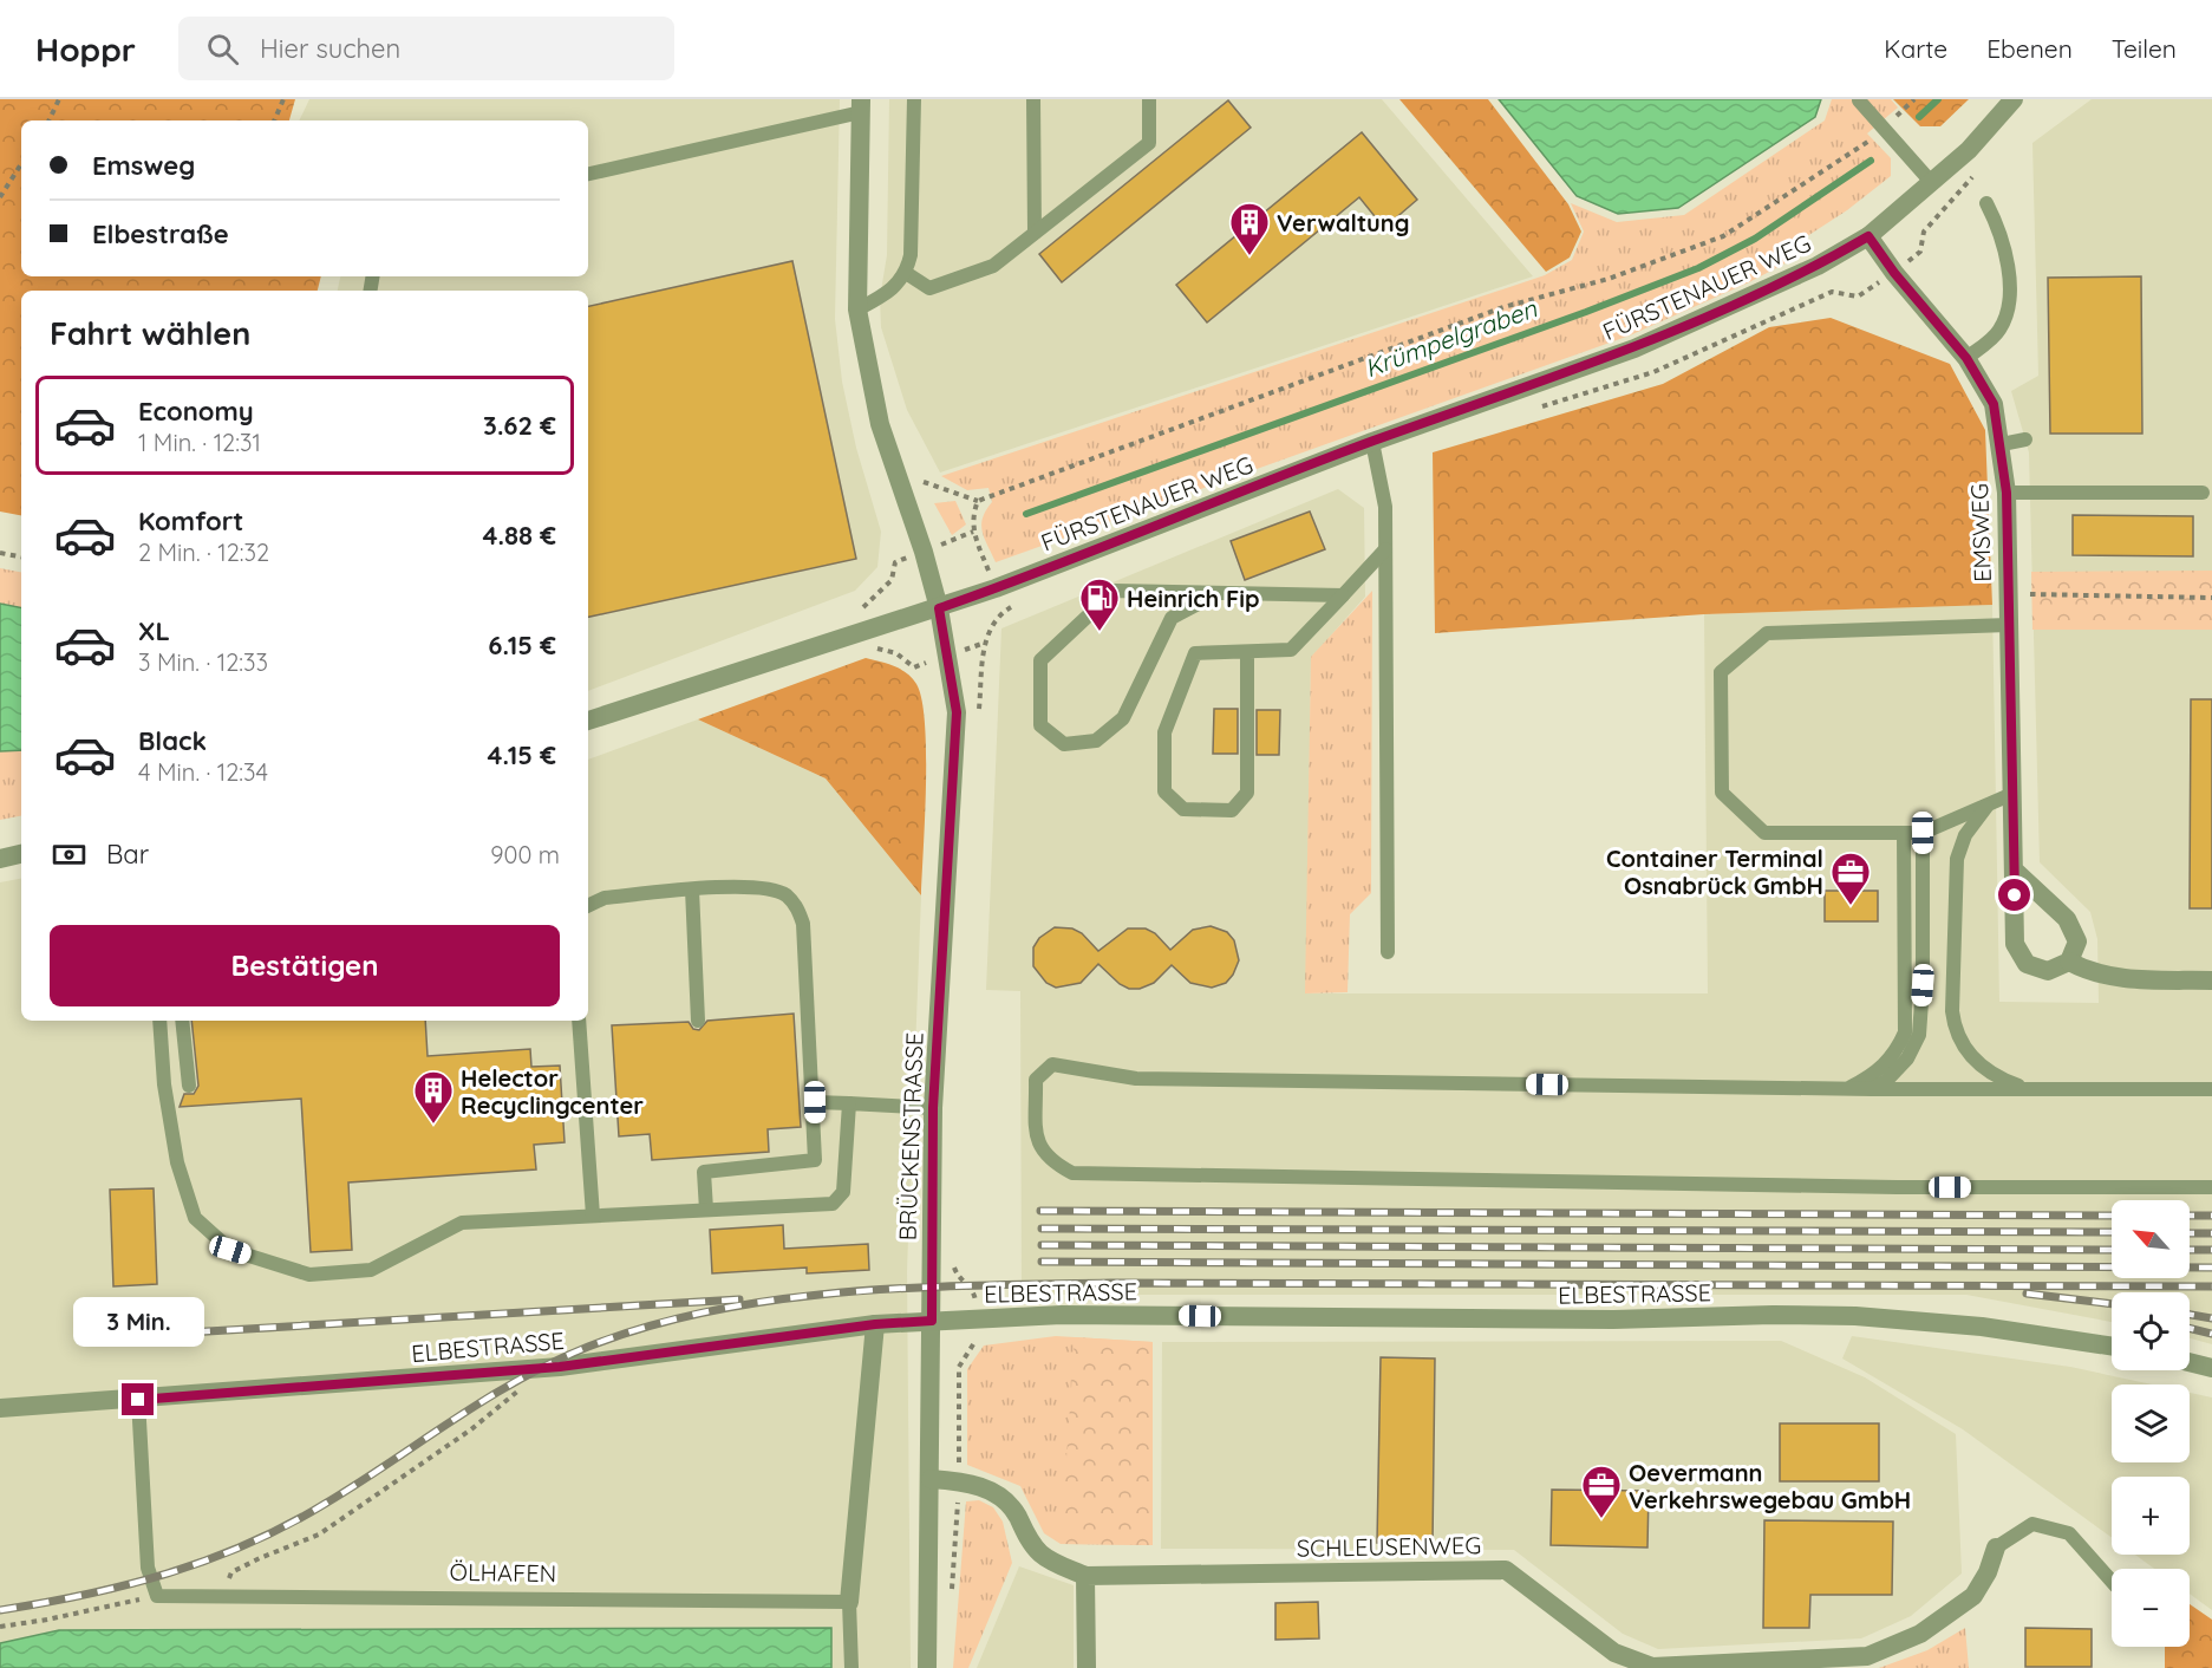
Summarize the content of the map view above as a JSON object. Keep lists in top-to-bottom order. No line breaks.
{"streets":{"street":["FÜRSTENAUER WEG","EMSWEG","BRÜCKENSTRASSE","ELBESTRASSE","SCHLEUSENWEG"],"lane":["ÖLHAFEN"]},"crossings":[["FÜRSTENAUER WEG","EMSWEG"],["FÜRSTENAUER WEG","BRÜCKENSTRASSE"],["BRÜCKENSTRASSE","ELBESTRASSE"],["BRÜCKENSTRASSE","SCHLEUSENWEG"]],"water":["Krümpelgraben"],"places":{"building":["Verwaltung","Helector Recyclingcenter"],"fuel station":["Heinrich Fip"],"office":["Container Terminal Osnabrück GmbH","Oevermann Verkehrswegebau GmbH"]},"north":"top left","page":{"header":"Hoppr","search":"Hier suchen","nav":["Karte","Ebenen","Teilen"],"banner":["Emsweg","Elbestraße"],"heading":"Fahrt wählen","list":[{"name":"Economy","note":"1 Min. · 12:31","value":"3.62 €"},{"name":"Komfort","note":"2 Min. · 12:32","value":"4.88 €"},{"name":"XL","note":"3 Min. · 12:33","value":"6.15 €"},{"name":"Black","note":"4 Min. · 12:34","value":"4.15 €"}],"pay":["Bar","900 m"],"buttons":"Bestätigen","map_buttons":["+","−"],"bubble":"3 Min."}}
